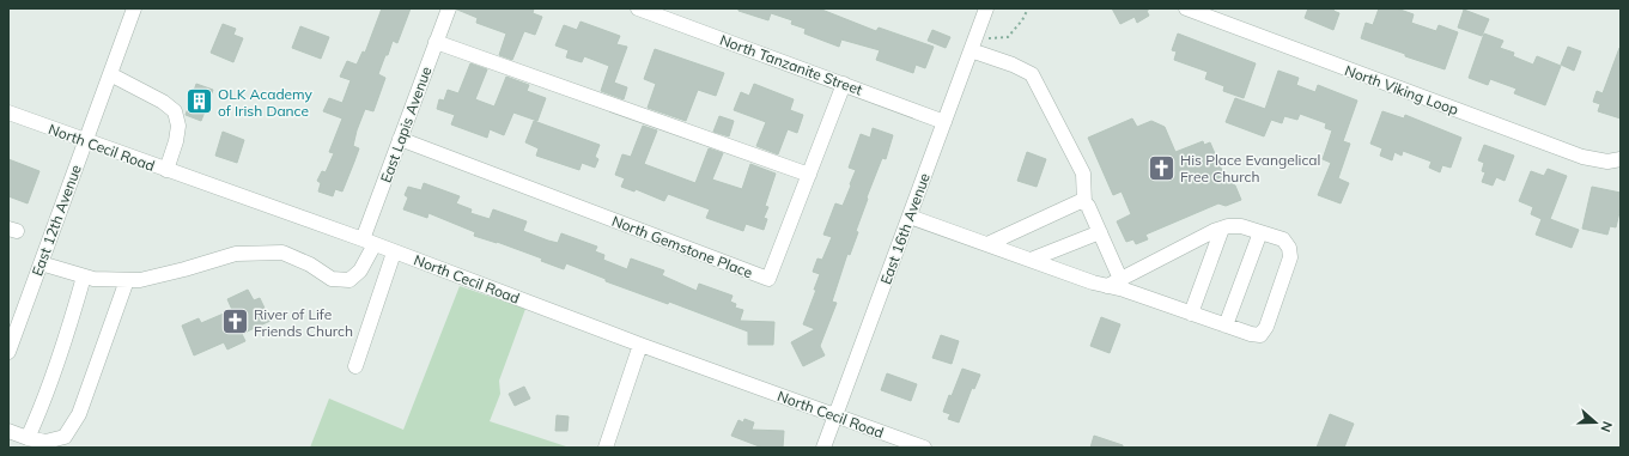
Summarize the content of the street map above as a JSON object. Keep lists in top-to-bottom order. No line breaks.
{"streets":{"street":["North Tanzanite Street","North Viking Loop","East Lapis Avenue","North Cecil Road","East 12th Avenue","East 16th Avenue","North Gemstone Place"]},"crossings":[["North Tanzanite Street","East 16th Avenue"],["North Tanzanite Street","North Gemstone Place"],["East Lapis Avenue","North Cecil Road"],["East Lapis Avenue","North Gemstone Place"],["North Cecil Road","East 12th Avenue"],["North Cecil Road","East 16th Avenue"]],"places":{"building":["OLK Academy of Irish Dance"],"church":["His Place Evangelical Free Church","River of Life Friends Church"]},"north":"right"}
